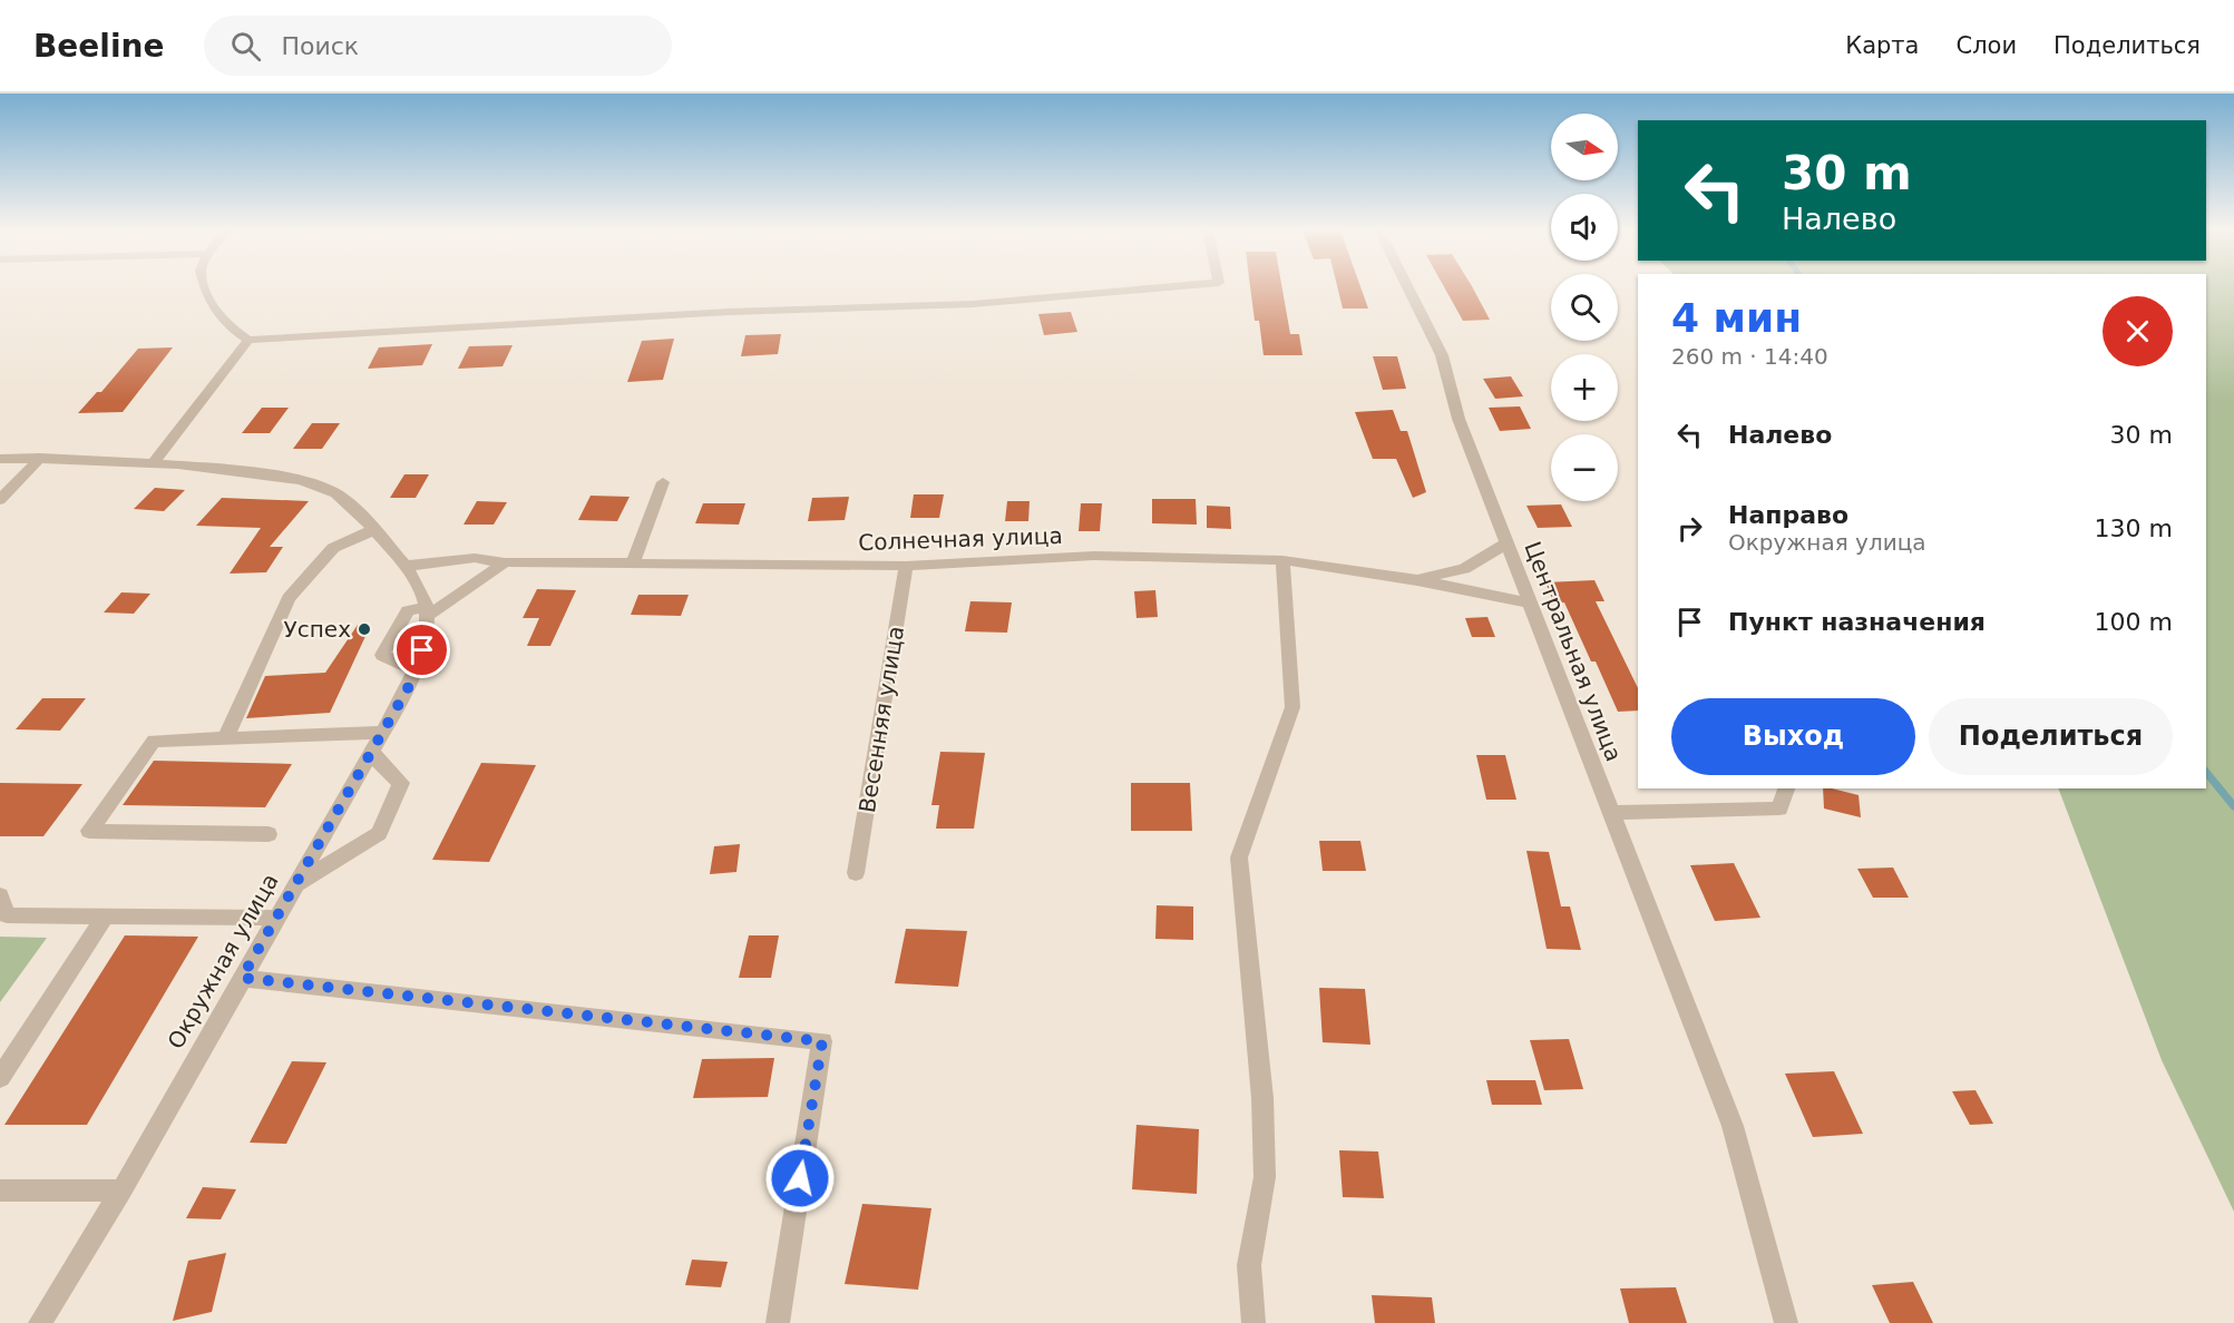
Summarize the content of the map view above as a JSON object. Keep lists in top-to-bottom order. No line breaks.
{"streets":{"street":["Солнечная улица","Центральная улица","Весенняя улица","Окружная улица"]},"crossings":[["Солнечная улица","Центральная улица"],["Солнечная улица","Весенняя улица"]],"places":["Успех"],"north":"right","page":{"header":"Beeline","search":"Поиск","nav":["Карта","Слои","Поделиться"],"map_buttons":["+","−"],"turn":["30 m","Налево"],"heading":["4 мин","260 m · 14:40"],"list":[{"name":"Налево","value":"30 m"},{"name":"Направо","note":"Окружная улица","value":"130 m"},{"name":"Пункт назначения","value":"100 m"}],"buttons":["Выход","Поделиться"]}}
